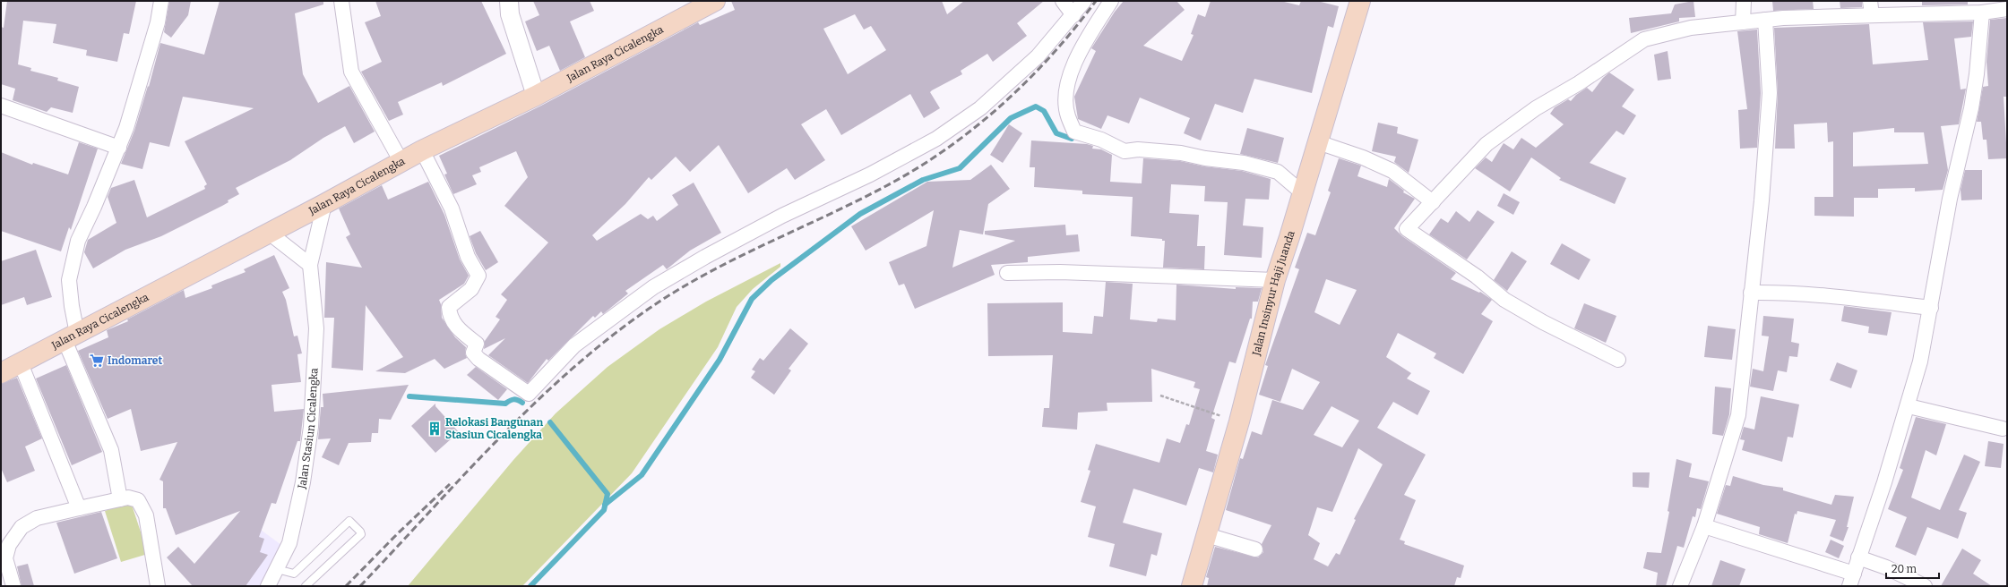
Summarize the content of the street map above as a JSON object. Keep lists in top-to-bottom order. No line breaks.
{"streets":{"main road":["Jalan Raya Cicalengka","Jalan Insinyur Haji Juanda"],"street":["Jalan Stasiun Cicalengka"]},"crossings":[["Jalan Raya Cicalengka","Jalan Stasiun Cicalengka"]],"places":{"supermarket":["Indomaret"],"building":["Relokasi Bangunan Stasiun Cicalengka"]},"scale_bar":"20 m"}
